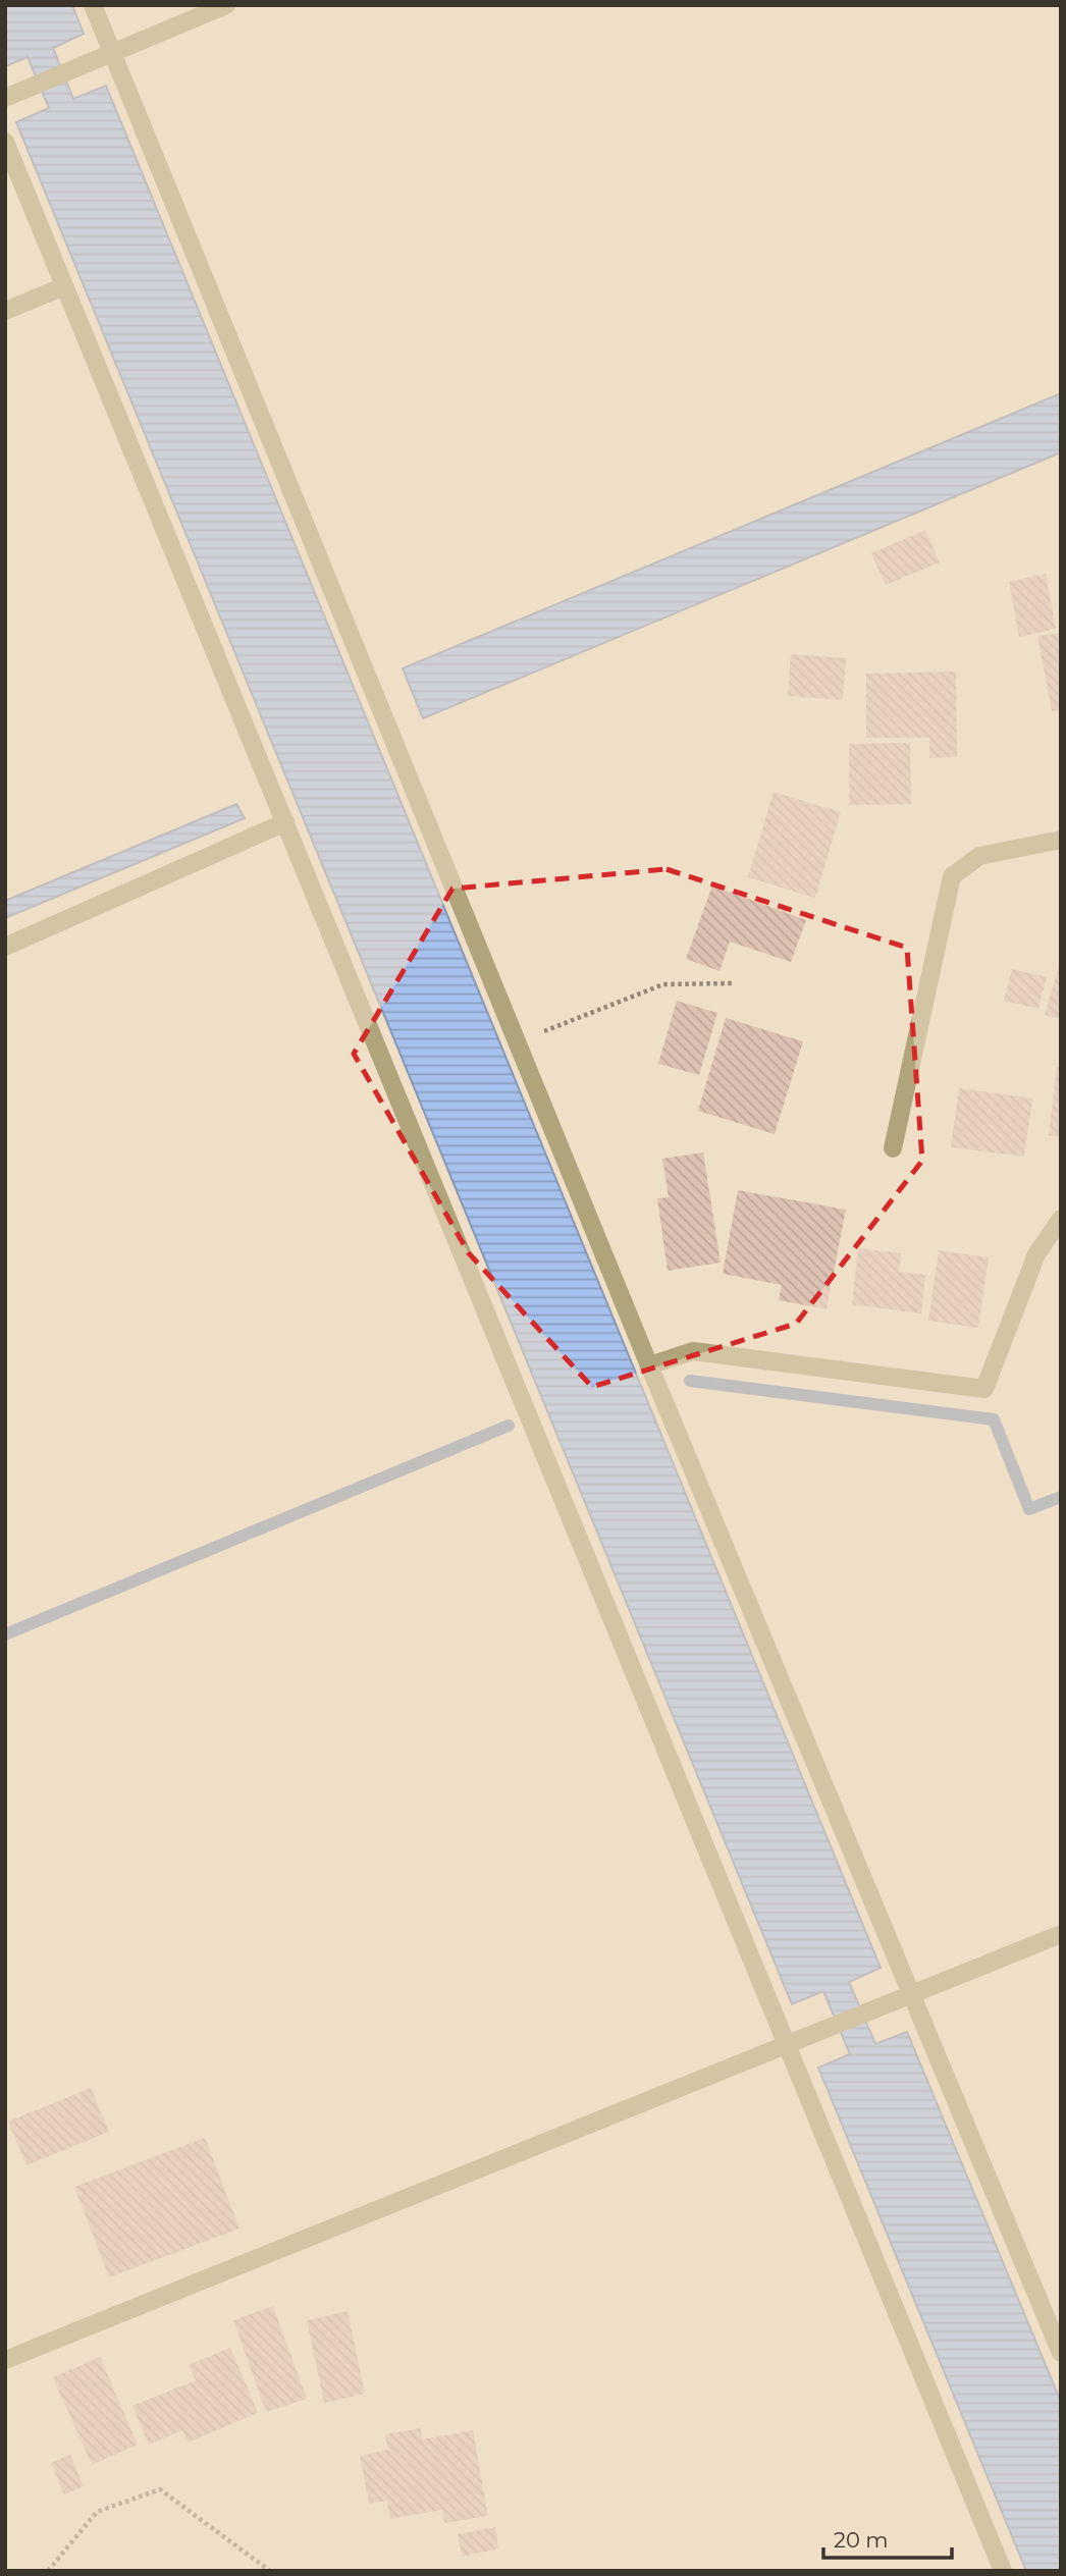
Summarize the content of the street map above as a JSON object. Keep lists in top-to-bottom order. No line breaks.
{"scale_bar":"20 m"}
